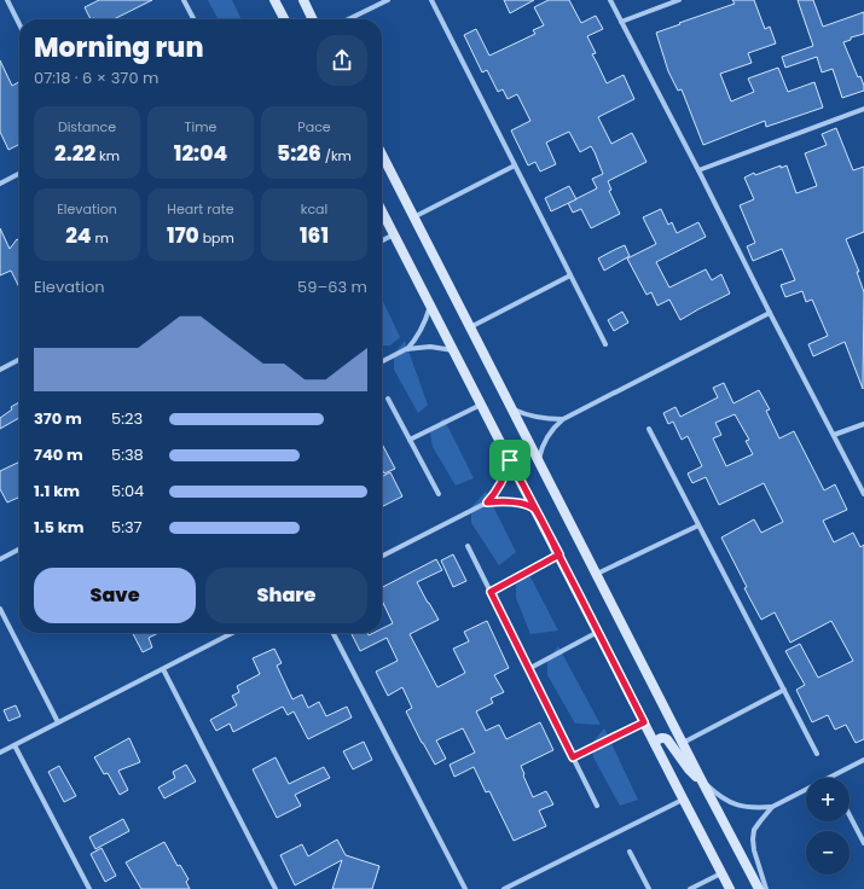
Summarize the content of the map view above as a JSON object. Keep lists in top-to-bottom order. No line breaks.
{"page":{"heading":["Morning run","07:18 · 6 × 370 m"],"stats":[["Distance","2.22 km"],["Time","12:04"],["Pace","5:26 /km"],["Elevation","24 m"],["Heart rate","170 bpm"],["kcal","161"]],"chart":["Elevation","59–63 m"],"list":[{"name":"370 m","note":"5:23"},{"name":"740 m","note":"5:38"},{"name":"1.1 km","note":"5:04"},{"name":"1.5 km","note":"5:37"}],"buttons":["Save","Share"],"map_buttons":["+","−"]}}
